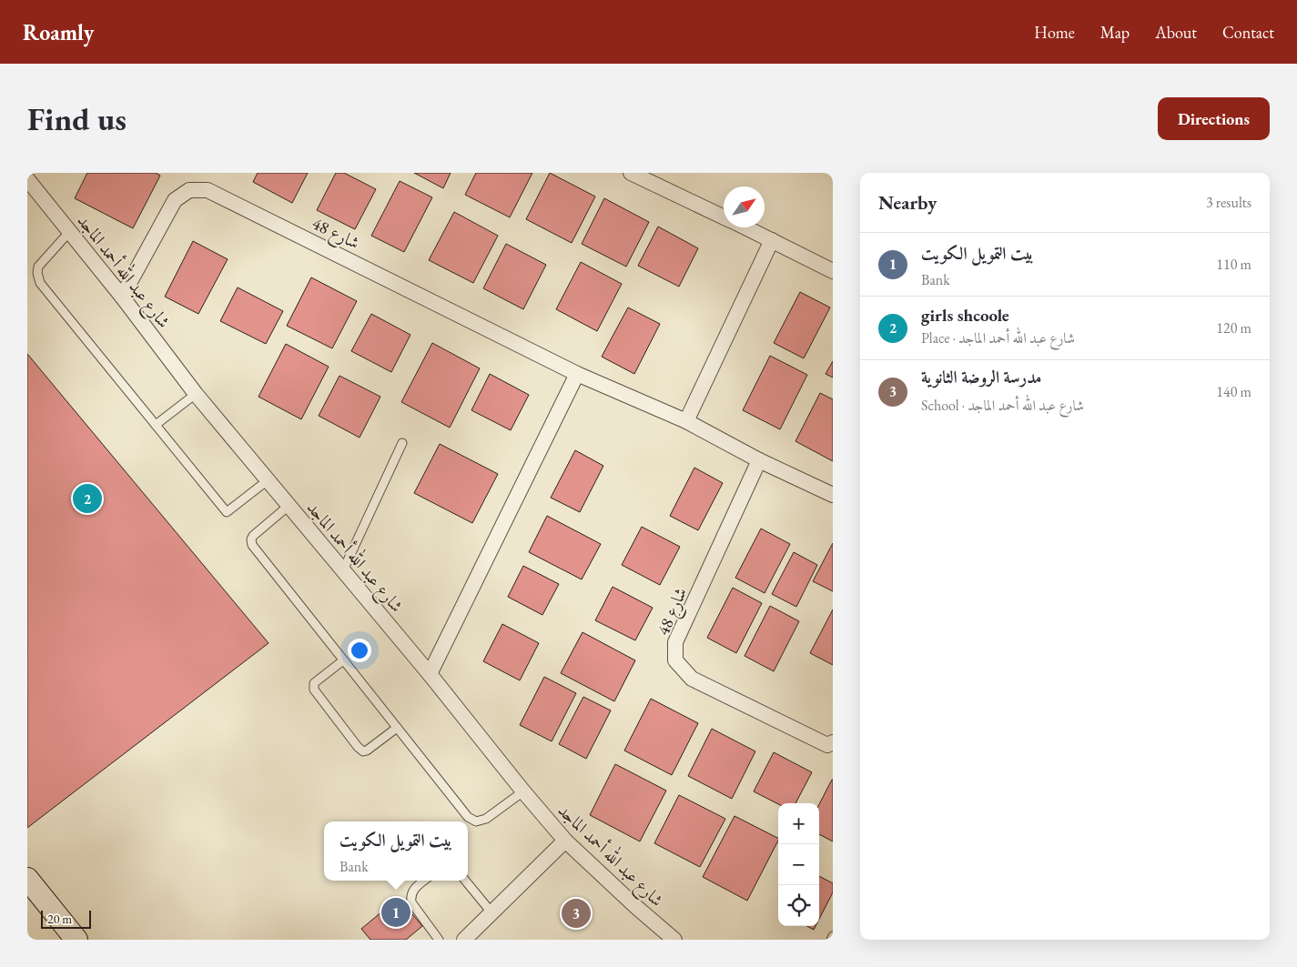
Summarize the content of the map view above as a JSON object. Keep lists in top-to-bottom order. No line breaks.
{"streets":{"street":["شارع 48","شارع عبد الله أحمد الماجد"]},"crossings":[["شارع 48","شارع عبد الله أحمد الماجد"]],"scale_bar":"20 m","north":"top right","page":{"header":"Roamly","nav":["Home","Map","About","Contact"],"buttons":"Directions","title":"Find us","heading":["Nearby","3 results"],"list":[{"mark":"1","name":"بيت التمويل الكويت","note":"Bank","value":"110 m"},{"mark":"2","name":"girls shcoole","note":"Place · شارع عبد الله أحمد الماجد","value":"120 m"},{"mark":"3","name":"مدرسة الروضة الثانوية","note":"School · شارع عبد الله أحمد الماجد","value":"140 m"}],"pins":["2","1","3"],"map_buttons":["+","−"],"popup":["بيت التمويل الكويت","Bank"],"scale":"20 m"}}
